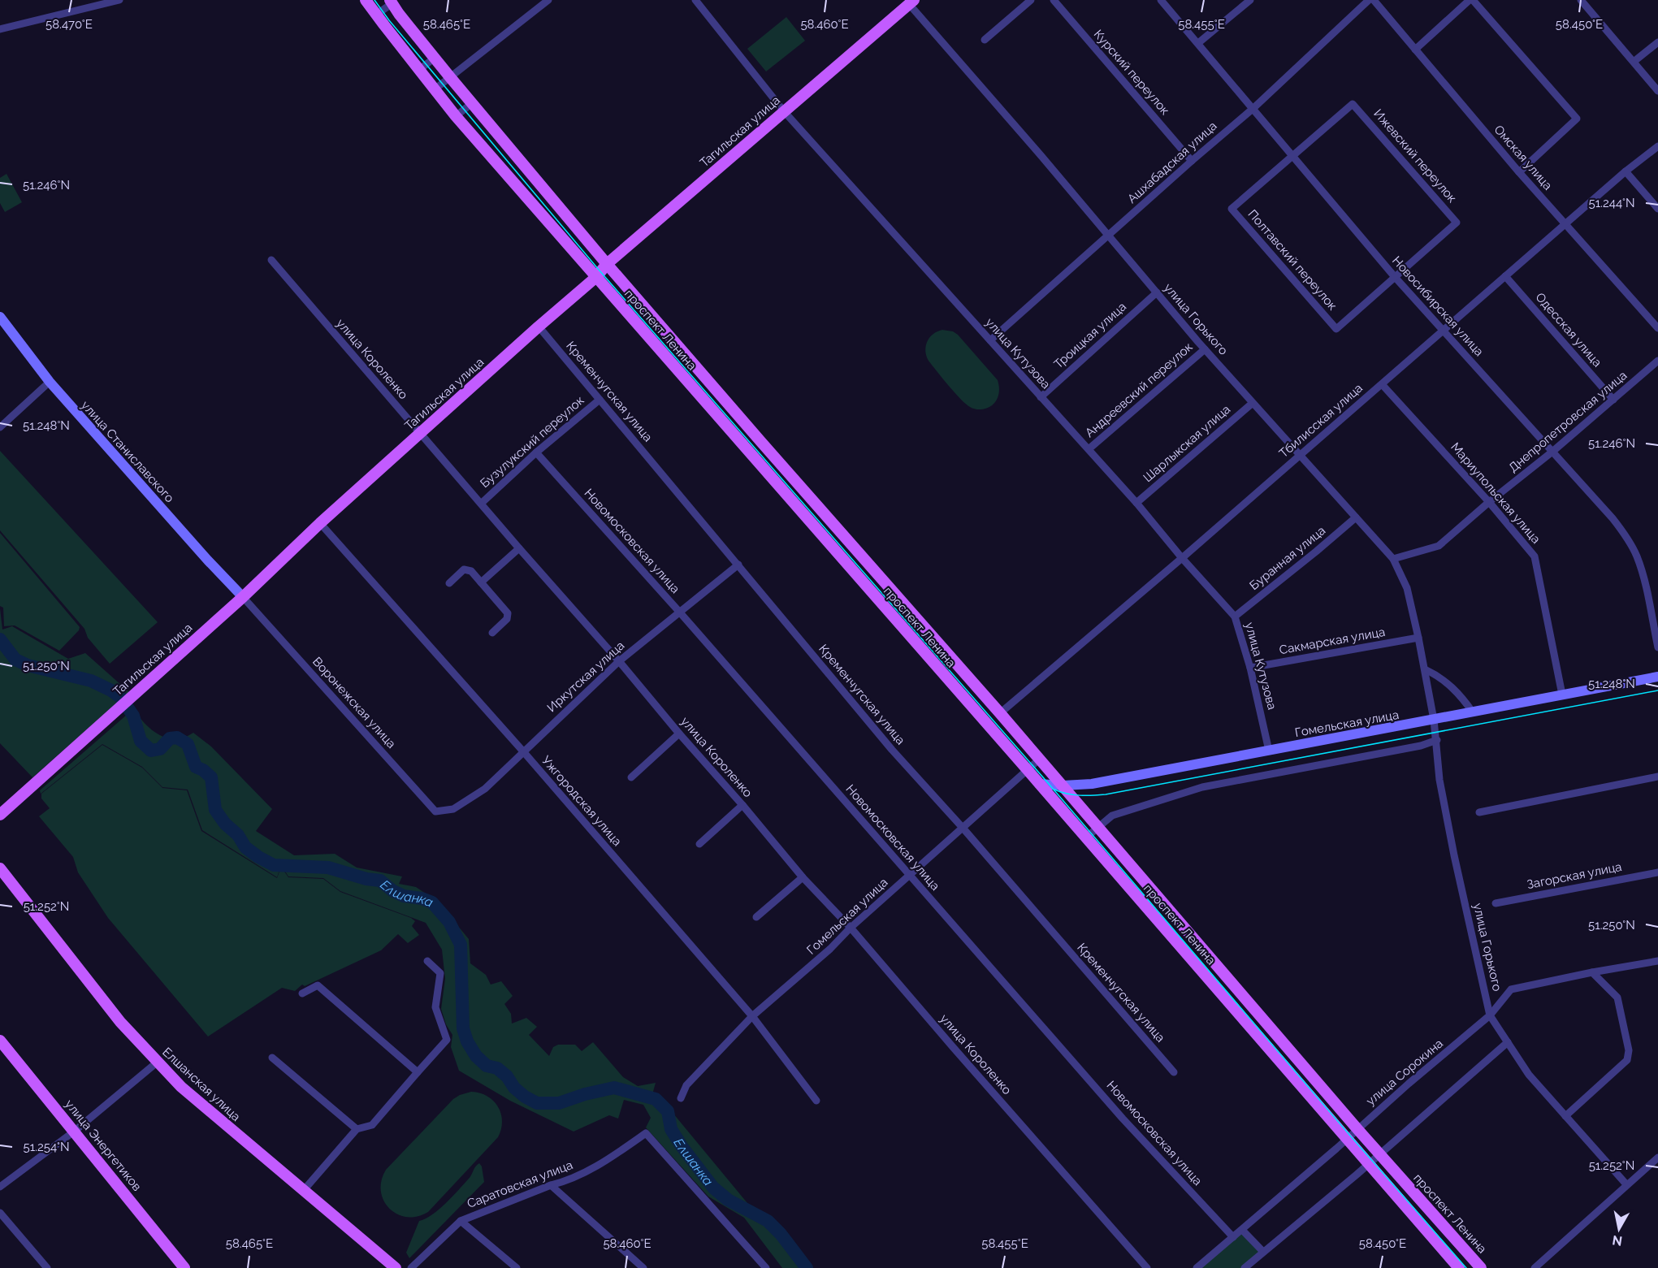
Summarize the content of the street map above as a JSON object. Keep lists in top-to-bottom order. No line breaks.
{"streets":{"main road":["Тагильская улица","проспект Ленина","Елшанская улица","улица Энергетиков"],"street":["Курский переулок","Ижевский переулок","Омская улица","Ашхабадская улица","Полтавский переулок","Новосибирская улица","улица Горького","Одесская улица","Троицкая улица","улица Кутузова","улица Короленко","Андреевский переулок","Кременчугская улица","Тбилисская улица","Днепропетровская улица","Бузулукский переулок","Шарлыкская улица","улица Станиславского","Мариупольская улица","Новомосковская улица","Буранная улица","Сакмарская улица","Иркутская улица","Воронежская улица","Гомельская улица","Ужгородская улица","Загорская улица","улица Сорокина","Саратовская улица"]},"crossings":[["Курский переулок","Ашхабадская улица"],["Тагильская улица","улица Горького"],["Тагильская улица","проспект Ленина"],["Тагильская улица","улица Кутузова"],["Тагильская улица","улица Короленко"],["Тагильская улица","Кременчугская улица"],["Тагильская улица","улица Станиславского"],["Тагильская улица","Воронежская улица"],["Тагильская улица","Ужгородская улица"],["Ижевский переулок","Полтавский переулок"],["Ижевский переулок","Новосибирская улица"],["Омская улица","Тбилисская улица"],["Ашхабадская улица","Новосибирская улица"],["Ашхабадская улица","улица Горького"],["Ашхабадская улица","улица Кутузова"],["Полтавский переулок","Новосибирская улица"],["Новосибирская улица","Тбилисская улица"],["Новосибирская улица","Днепропетровская улица"],["улица Горького","Троицкая улица"],["улица Горького","Андреевский переулок"],["улица Горького","Тбилисская улица"],["улица Горького","Днепропетровская улица"],["улица Горького","Шарлыкская улица"],["улица Горького","Буранная улица"],["улица Горького","Сакмарская улица"],["улица Горького","Гомельская улица"],["улица Горького","улица Сорокина"],["проспект Ленина","Тбилисская улица"],["проспект Ленина","Гомельская улица"],["проспект Ленина","улица Сорокина"],["Одесская улица","Тбилисская улица"],["Одесская улица","Днепропетровская улица"],["Троицкая улица","улица Кутузова"],["улица Кутузова","Андреевский переулок"],["улица Кутузова","Тбилисская улица"],["улица Кутузова","Шарлыкская улица"],["улица Кутузова","Буранная улица"],["улица Кутузова","Сакмарская улица"],["улица Кутузова","Гомельская улица"],["улица Короленко","Бузулукский переулок"],["улица Короленко","Иркутская улица"],["улица Короленко","Гомельская улица"],["Кременчугская улица","Бузулукский переулок"],["Кременчугская улица","Иркутская улица"],["Кременчугская улица","Гомельская улица"],["Тбилисская улица","Мариупольская улица"],["Днепропетровская улица","Мариупольская улица"],["Бузулукский переулок","Новомосковская улица"],["улица Станиславского","Воронежская улица"],["Мариупольская улица","Гомельская улица"],["Новомосковская улица","Иркутская улица"],["Новомосковская улица","Гомельская улица"],["Новомосковская улица","улица Сорокина"],["Иркутская улица","Воронежская улица"],["Иркутская улица","Ужгородская улица"],["Гомельская улица","Ужгородская улица"]],"water":["Елшанка"],"north":"bottom","coordinates":["58.470°E","58.465°E","58.460°E","58.455°E","58.450°E","51.246°N","51.244°N","51.248°N","51.250°N","51.252°N","51.254°N"]}
